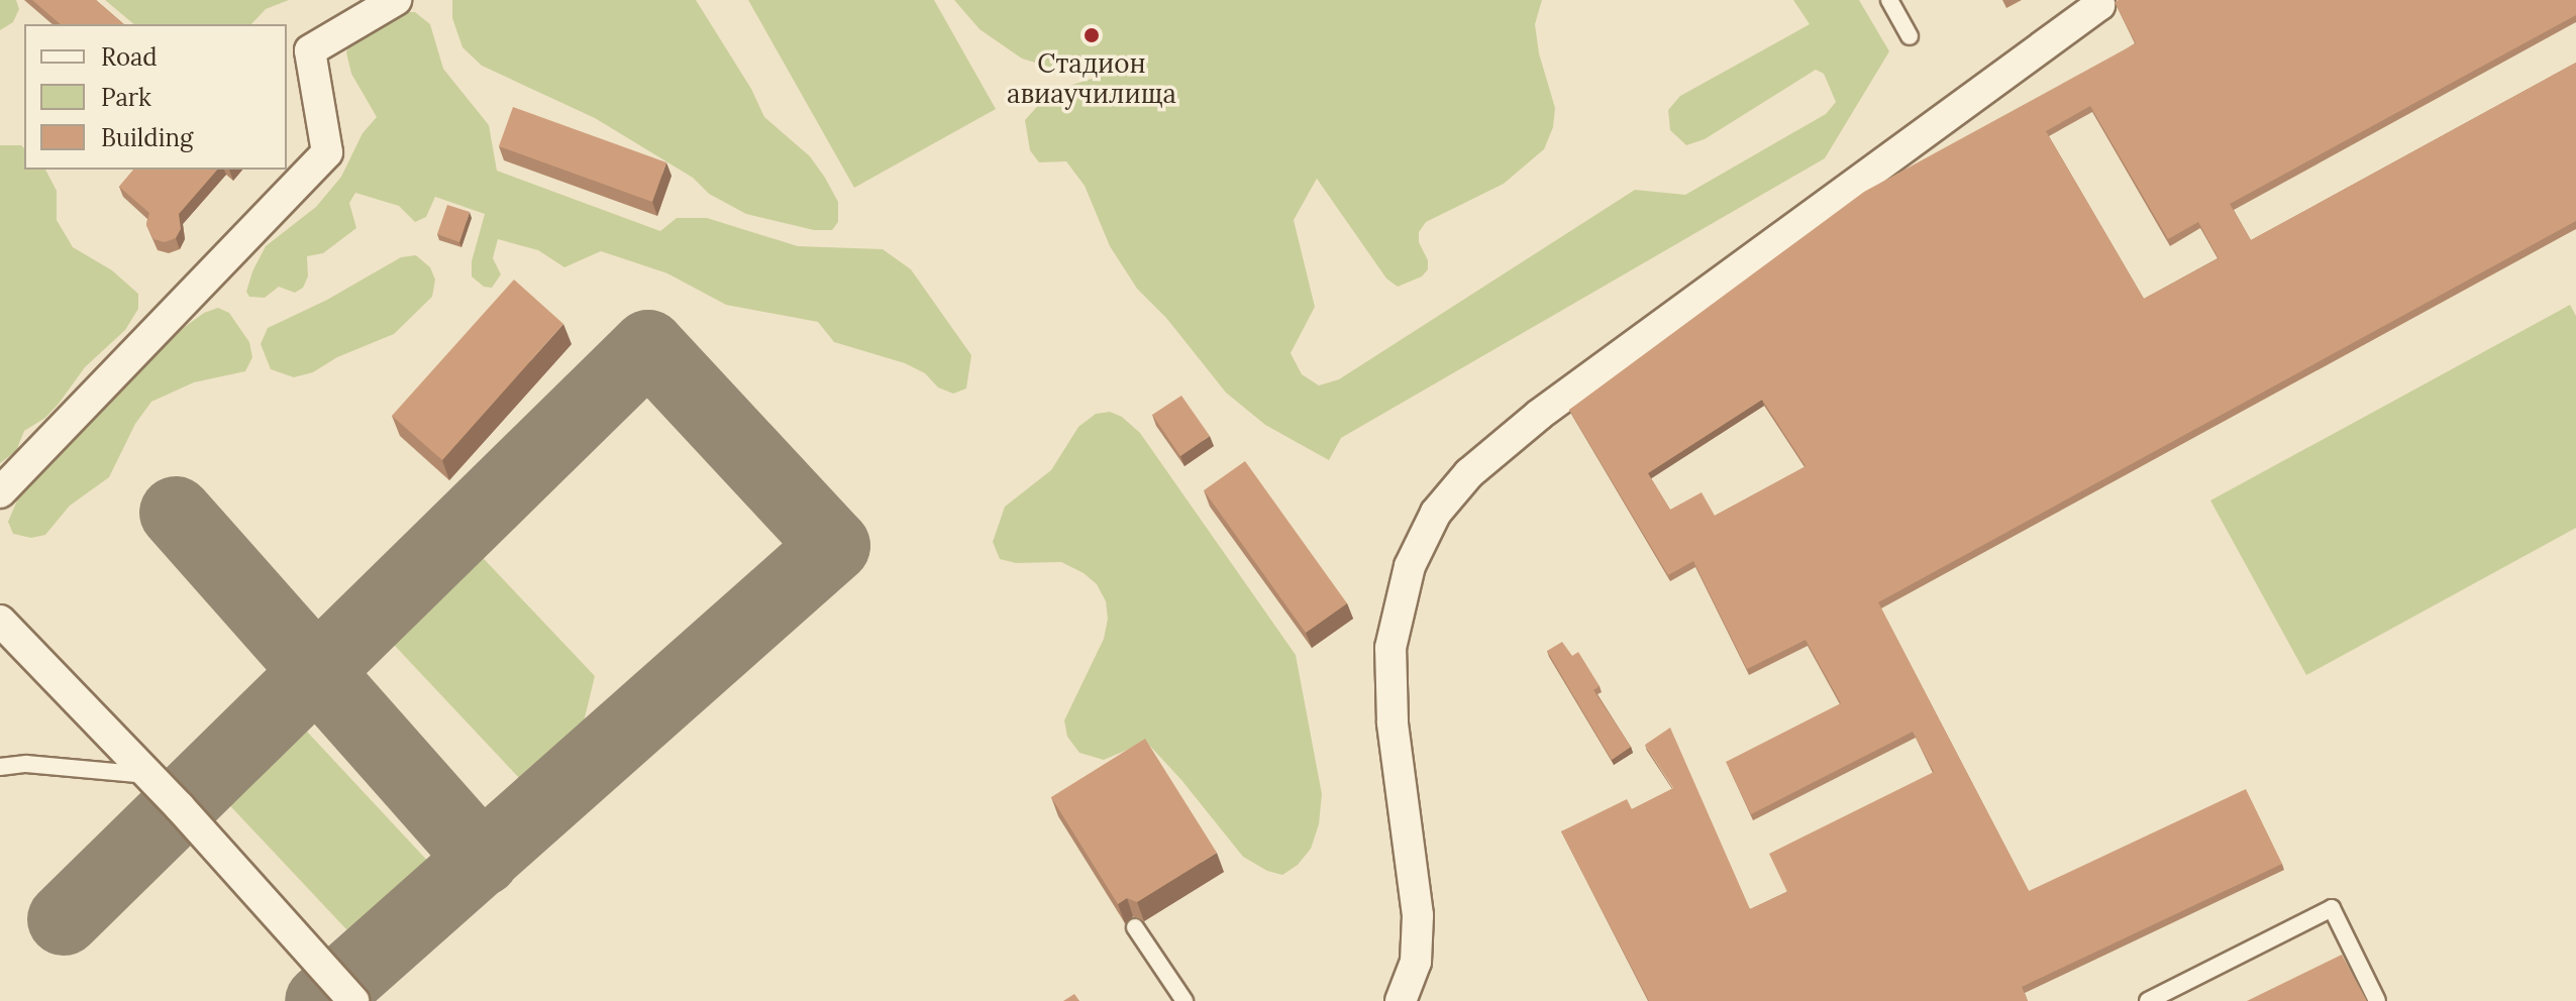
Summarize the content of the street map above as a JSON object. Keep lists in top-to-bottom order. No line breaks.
{"places":["Стадион авиаучилища"],"legend":["Road","Park","Building"]}
